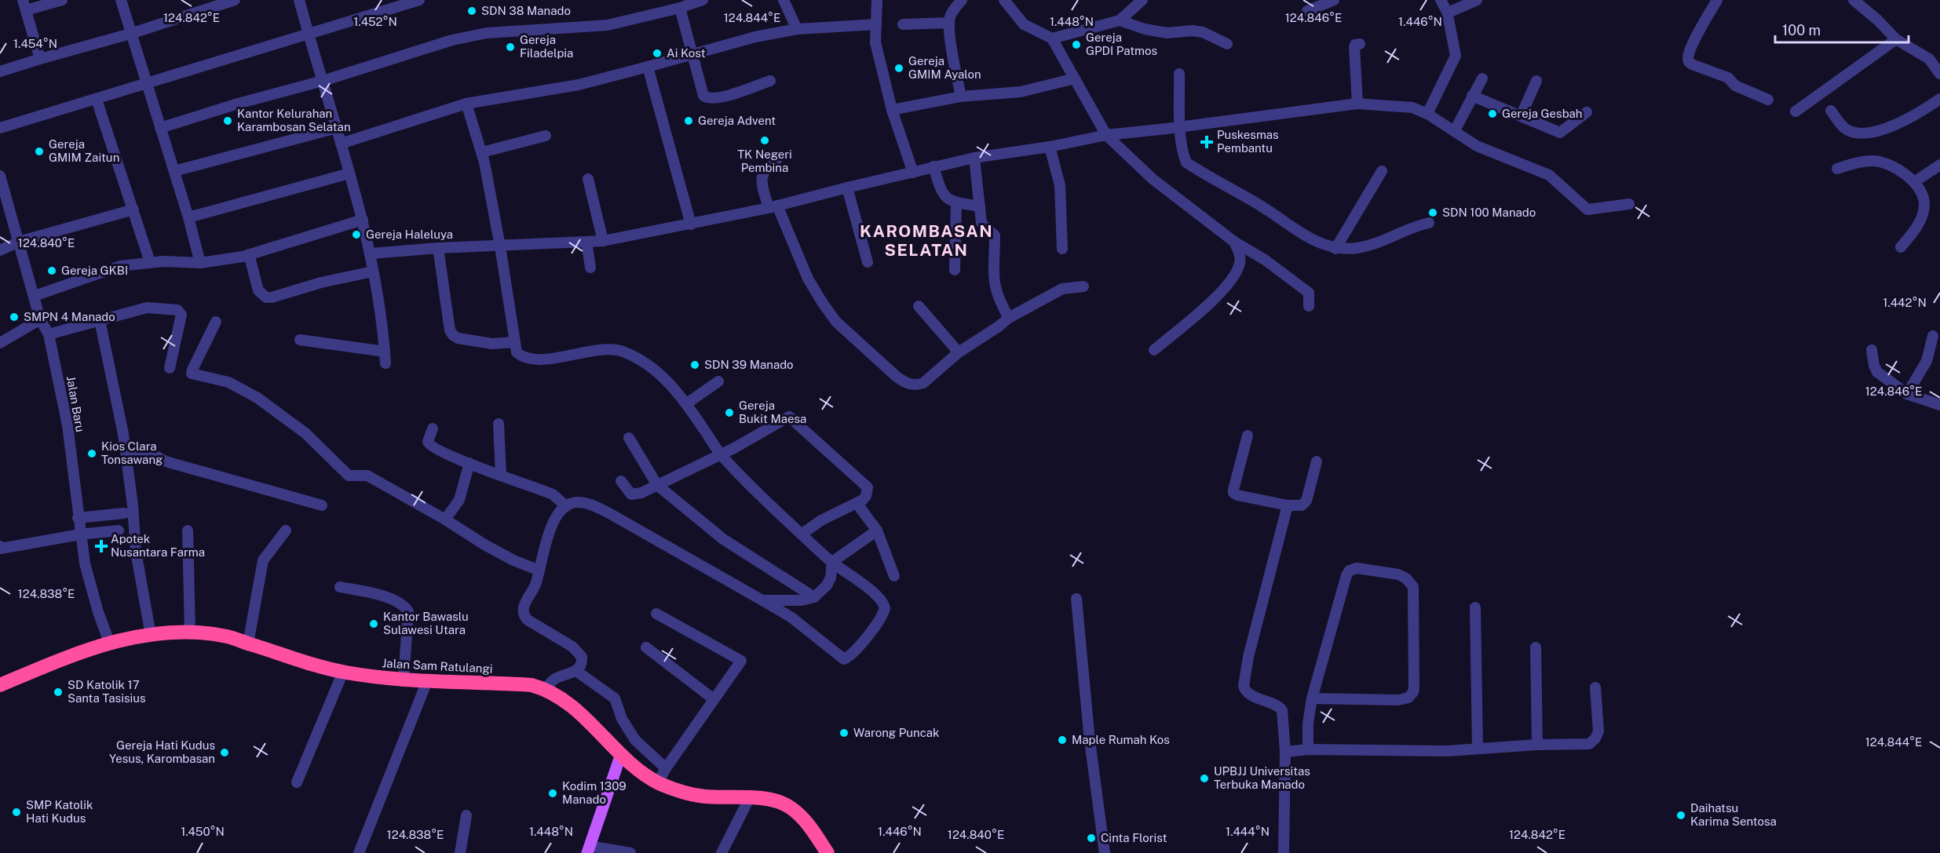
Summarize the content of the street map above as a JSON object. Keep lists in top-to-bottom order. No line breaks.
{"streets":{"highway":["Jalan Sam Ratulangi"],"street":["Jalan Baru"]},"crossings":[["Jalan Baru","Jalan Sam Ratulangi"]],"districts":["KAROMBASAN SELATAN"],"places":{"other":["SDN 38 Manado","Gereja GPDI Patmos","Gereja Filadelpia","Ai Kost","Gereja GMIM Ayalon","Gereja Gesbah","Kantor Kelurahan Karambosan Selatan","Gereja Advent","TK Negeri Pembina","Gereja GMIM Zaitun","SDN 100 Manado","Gereja Haleluya","Gereja GKBI","SMPN 4 Manado","SDN 39 Manado","Gereja Bukit Maesa","Kios Clara Tonsawang","Kantor Bawaslu Sulawesi Utara","SD Katolik 17 Santa Tasisius","Warong Puncak","Maple Rumah Kos","Gereja Hati Kudus Yesus, Karombasan","UPBJJ Universitas Terbuka Manado","Kodim 1309 Manado","SMP Katolik Hati Kudus","Daihatsu Karima Sentosa","Cinta Florist"],"health":["Puskesmas Pembantu","Apotek Nusantara Farma"]},"scale_bar":"100 m","coordinates":["124.844°E","124.842°E","124.846°E","1.452°N","1.448°N","1.446°N","1.454°N","124.840°E","1.442°N","124.838°E","1.450°N","1.444°N"]}
